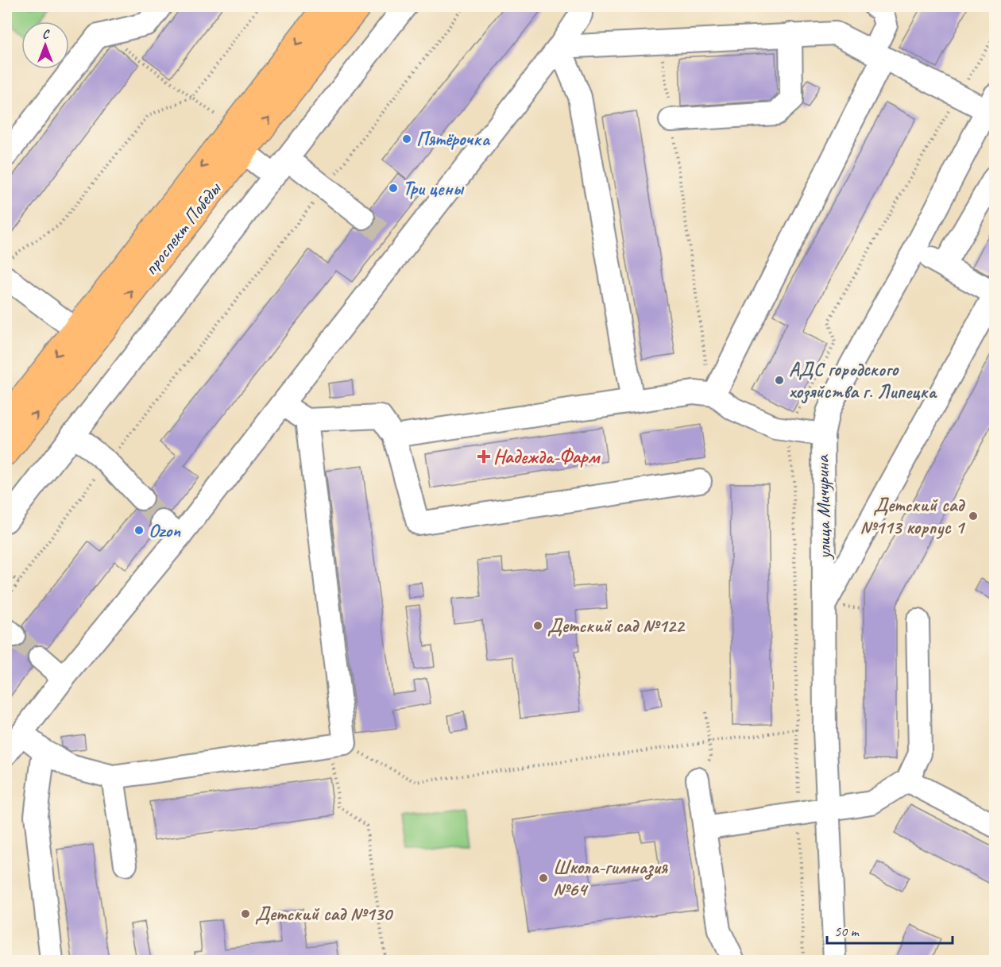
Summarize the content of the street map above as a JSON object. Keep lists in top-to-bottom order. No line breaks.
{"streets":{"main road":["проспект Победы"],"street":["улица Мичурина"]},"places":{"other":["Пятёрочка","Три цены","АДС городского хозяйства г. Липецка","Детский сад №113 корпус 1","Ozon","Детский сад №122","Школа-гимназия №64","Детский сад №130"],"health":["Надежда-Фарм"]},"scale_bar":"50 m","north":"top"}
